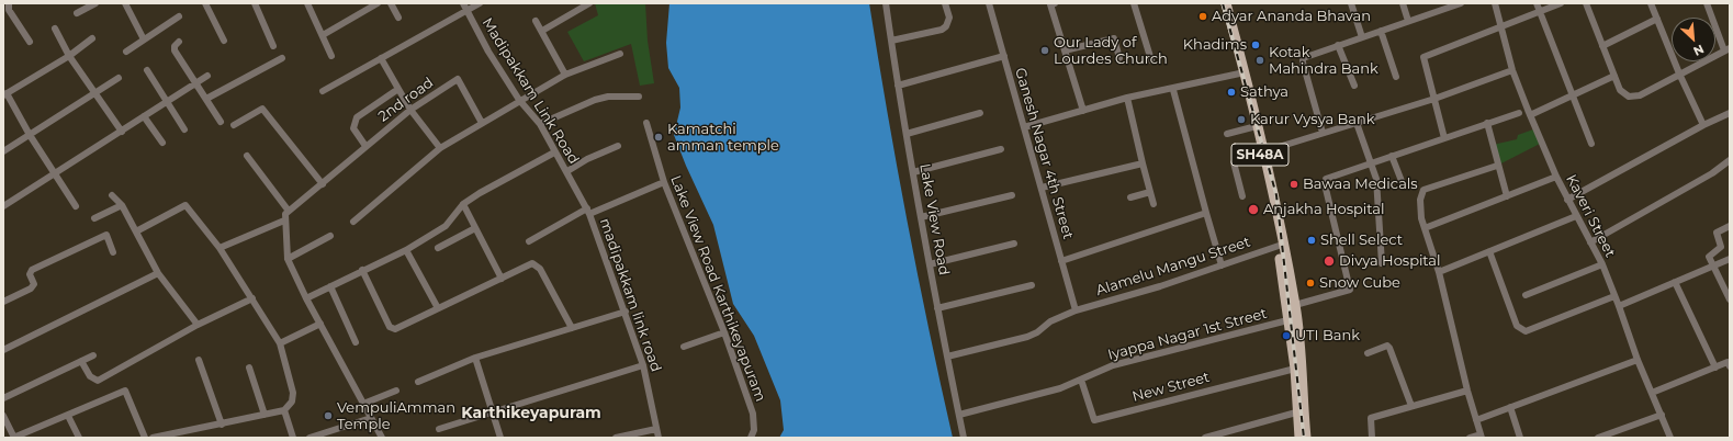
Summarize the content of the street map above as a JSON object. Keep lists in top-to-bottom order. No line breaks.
{"streets":{"main road":["SH48A"],"street":["Madipakkam Link Road","2nd road","Ganesh Nagar 4th Street","Kaveri Street","Lake View Road","Alamelu Mangu Street","Lake View Road Karthikeyapuram","madipakkam link road","Iyappa Nagar 1st Street","New Street"]},"crossings":[["Madipakkam Link Road","madipakkam link road"],["Ganesh Nagar 4th Street","Alamelu Mangu Street"],["SH48A","Alamelu Mangu Street"],["SH48A","Iyappa Nagar 1st Street"],["SH48A","New Street"],["Lake View Road","Alamelu Mangu Street"],["Lake View Road","Iyappa Nagar 1st Street"],["Lake View Road Karthikeyapuram","madipakkam link road"],["Iyappa Nagar 1st Street","New Street"]],"districts":["Karthikeyapuram"],"places":["Adyar Ananda Bhavan","Khadims","Our Lady of Lourdes Church","Kotak Mahindra Bank","Sathya","Karur Vysya Bank","Kamatchi amman temple","Bawaa Medicals","Anjakha Hospital","Shell Select","Divya Hospital","Snow Cube","UTI Bank","VempuliAmman Temple"],"north":"bottom right"}
